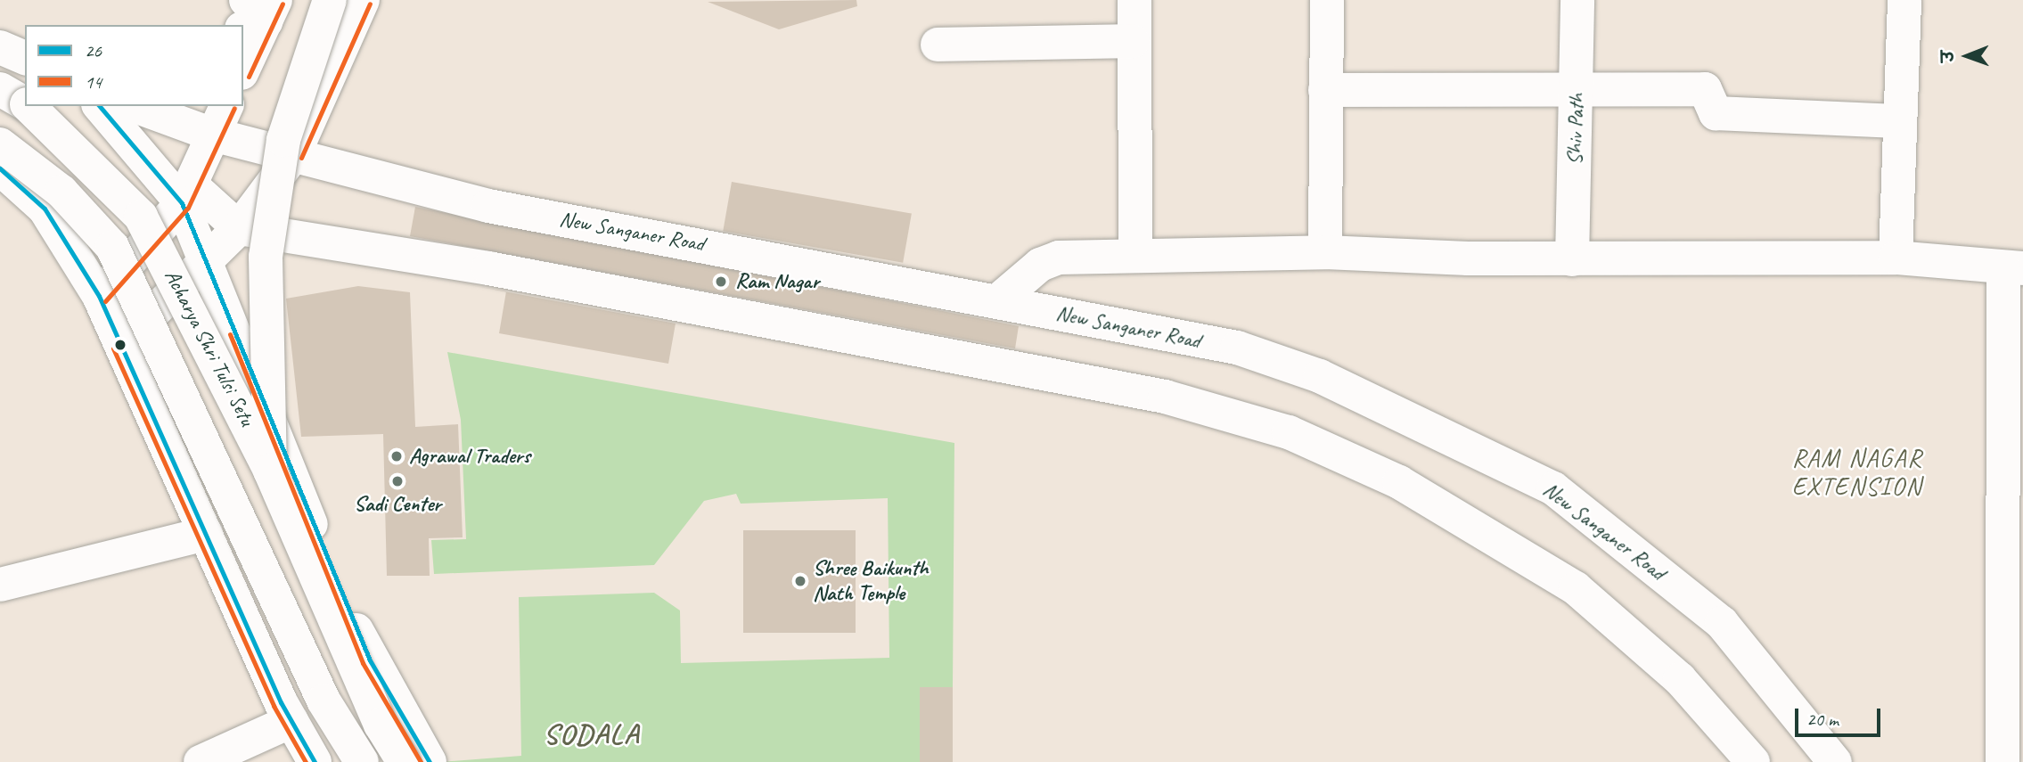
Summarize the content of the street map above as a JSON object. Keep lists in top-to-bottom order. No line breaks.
{"streets":{"main road":["Shiv Path","New Sanganer Road","Acharya Shri Tulsi Setu"]},"districts":["RAM NAGAR EXTENSION","SODALA"],"places":["Ram Nagar","Agrawal Traders","Sadi Center","Shree Baikunth Nath Temple"],"lines":["transit line 14","transit line 26"],"legend":["26","14"],"scale_bar":"20 m","north":"left"}
